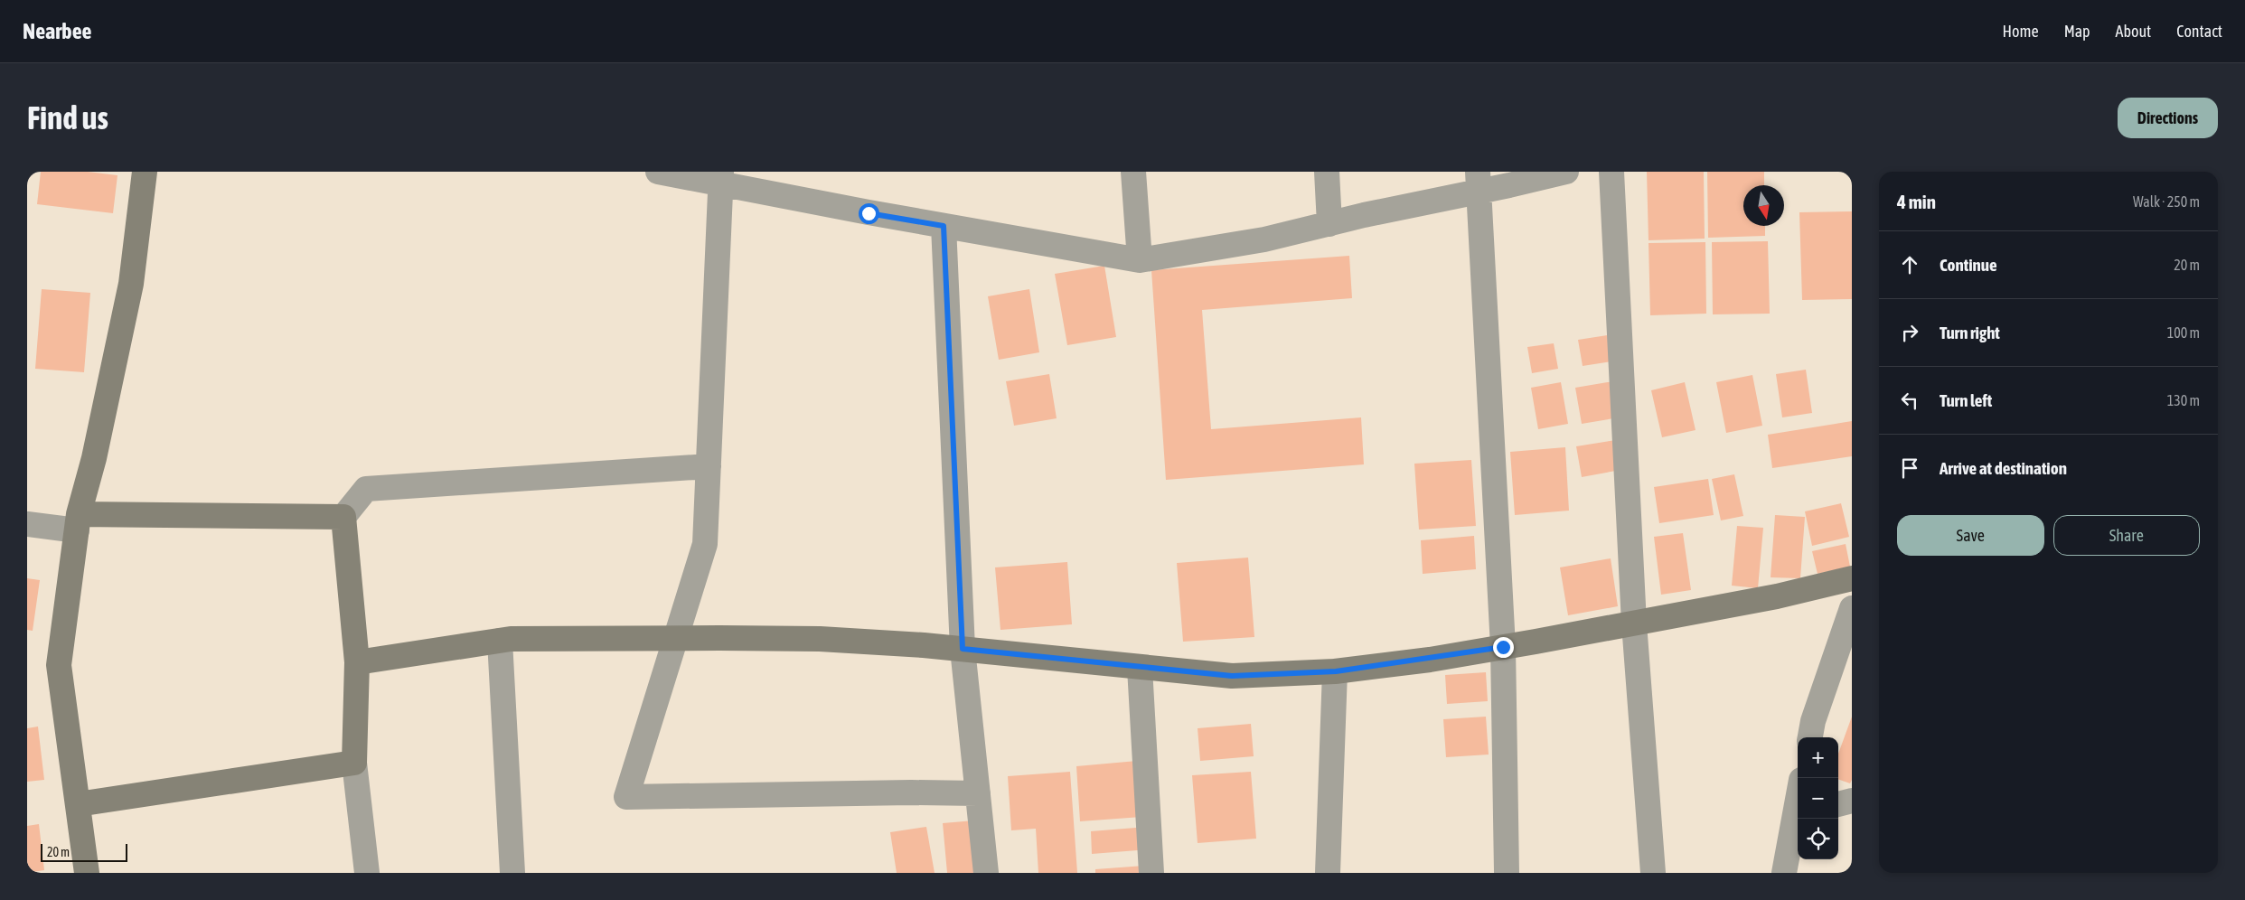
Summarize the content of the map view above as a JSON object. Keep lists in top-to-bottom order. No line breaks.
{"scale_bar":"20 m","north":"bottom","page":{"header":"Nearbee","nav":["Home","Map","About","Contact"],"buttons":["Directions",["Save","Share"]],"title":"Find us","heading":["4 min","Walk · 250 m"],"list":[["Continue","20 m"],["Turn right","100 m"],["Turn left","130 m"],"Arrive at destination"],"map_buttons":["+","−"],"scale":"20 m"}}
